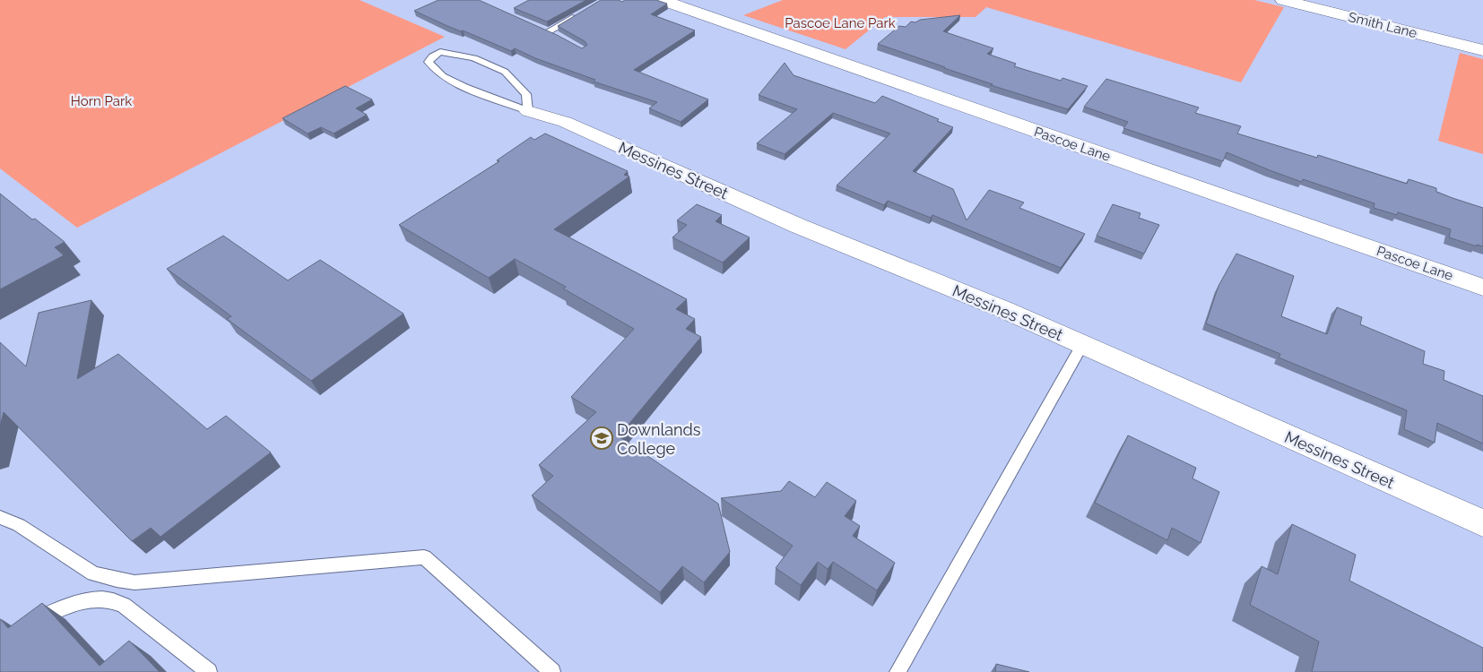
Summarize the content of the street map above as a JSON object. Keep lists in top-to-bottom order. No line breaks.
{"streets":{"street":["Smith Lane","Pascoe Lane","Messines Street"]},"parks":["Pascoe Lane Park","Horn Park"],"places":{"school or university":["Downlands College"]}}
